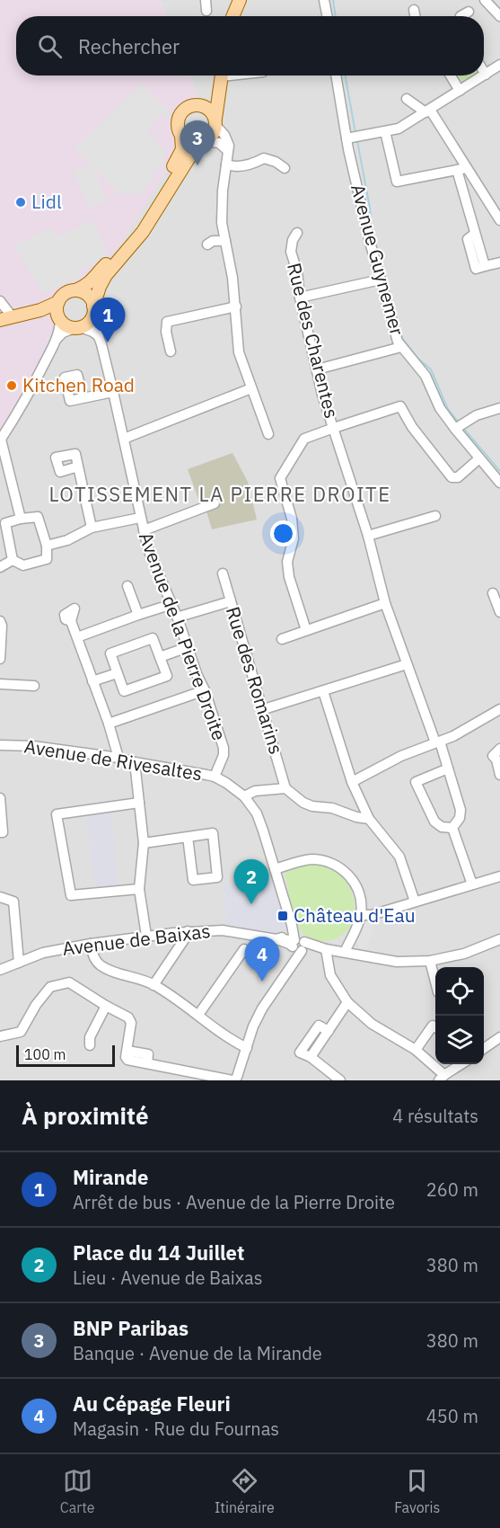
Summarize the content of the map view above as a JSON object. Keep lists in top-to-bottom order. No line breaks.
{"streets":{"street":["Avenue Guynemer","Rue des Charentes","Avenue de la Pierre Droite","Rue des Romarins","Avenue de Rivesaltes","Avenue de Baixas"]},"crossings":[["Avenue de la Pierre Droite","Avenue de Rivesaltes"],["Avenue de Rivesaltes","Avenue de Baixas"]],"districts":["LOTISSEMENT LA PIERRE DROITE"],"places":{"other":["Lidl","Kitchen Road"],"transit":["Château d'Eau"]},"scale_bar":"100 m","page":{"search":"Rechercher","pins":["3","1","2","4"],"scale":"100 m","heading":["À proximité","4 résultats"],"list":[{"mark":"1","name":"Mirande","note":"Arrêt de bus · Avenue de la Pierre Droite","value":"260 m"},{"mark":"2","name":"Place du 14 Juillet","note":"Lieu · Avenue de Baixas","value":"380 m"},{"mark":"3","name":"BNP Paribas","note":"Banque · Avenue de la Mirande","value":"380 m"},{"mark":"4","name":"Au Cépage Fleuri","note":"Magasin · Rue du Fournas","value":"450 m"}],"nav":["Carte","Itinéraire","Favoris"]}}
